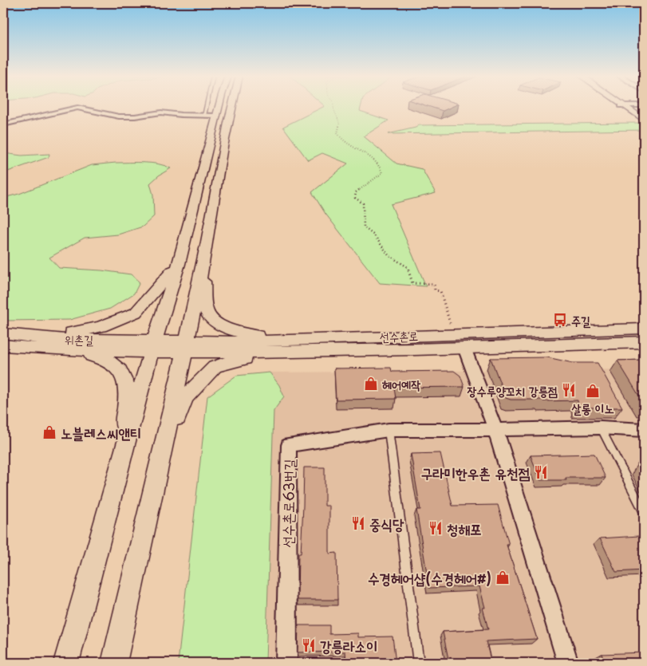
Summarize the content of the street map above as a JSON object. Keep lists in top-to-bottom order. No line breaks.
{"streets":{"street":["선수촌로","위촌길","선수촌로63번길"]},"places":{"bus stop":["주길"],"shop":["헤어예작","살롱 이노","노블레스씨앤티","수경헤어샵(수경헤어#)"],"restaurant":["장수루양꼬치 강릉점","구라미한우촌 유천점","중식당","청해포","강릉라소이"]}}
